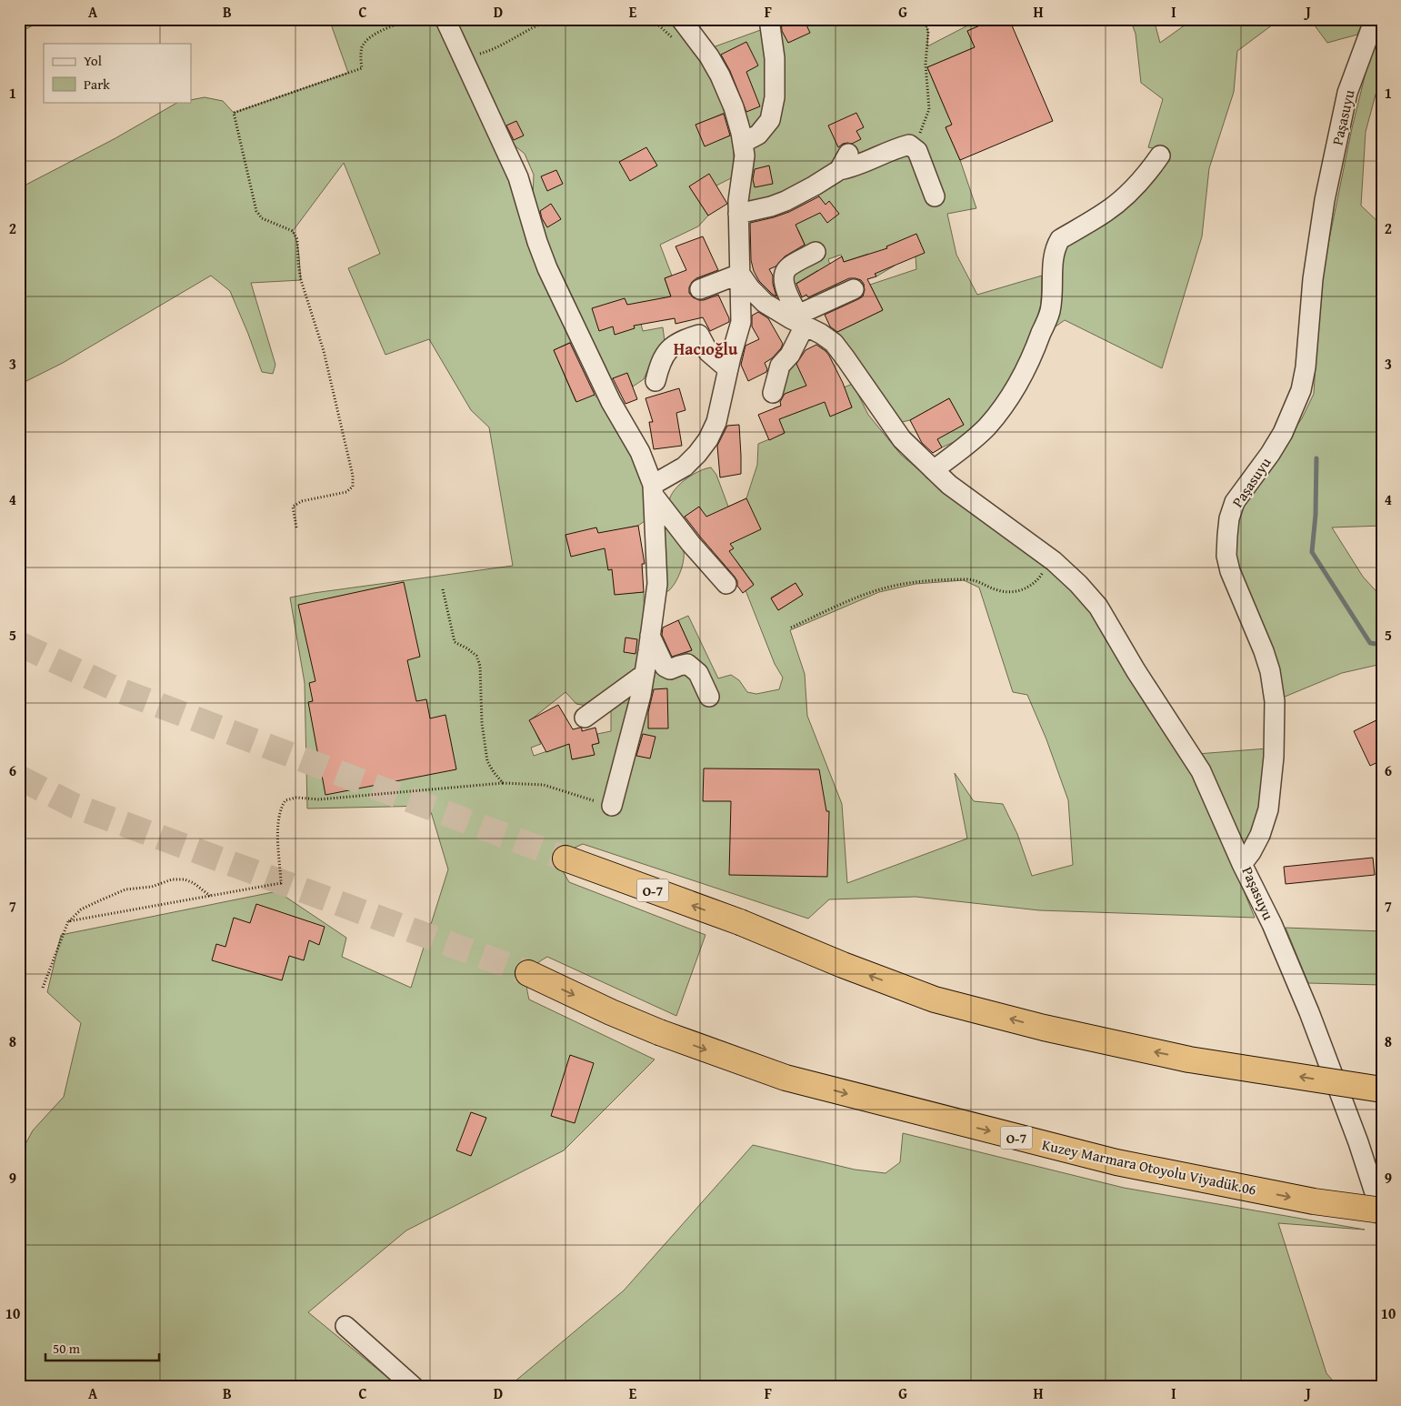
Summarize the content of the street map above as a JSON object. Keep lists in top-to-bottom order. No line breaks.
{"streets":{"highway":["O-7","Kuzey Marmara Otoyolu Viyadük.06"],"street":["Paşasuyu"]},"districts":["Hacıoğlu"],"legend":["Yol","Park"],"scale_bar":"50 m","grid":{"columns":["A","B","C","D","E","F","G","H","I","J"],"rows":["1","2","3","4","5","6","7","8","9","10"]}}
